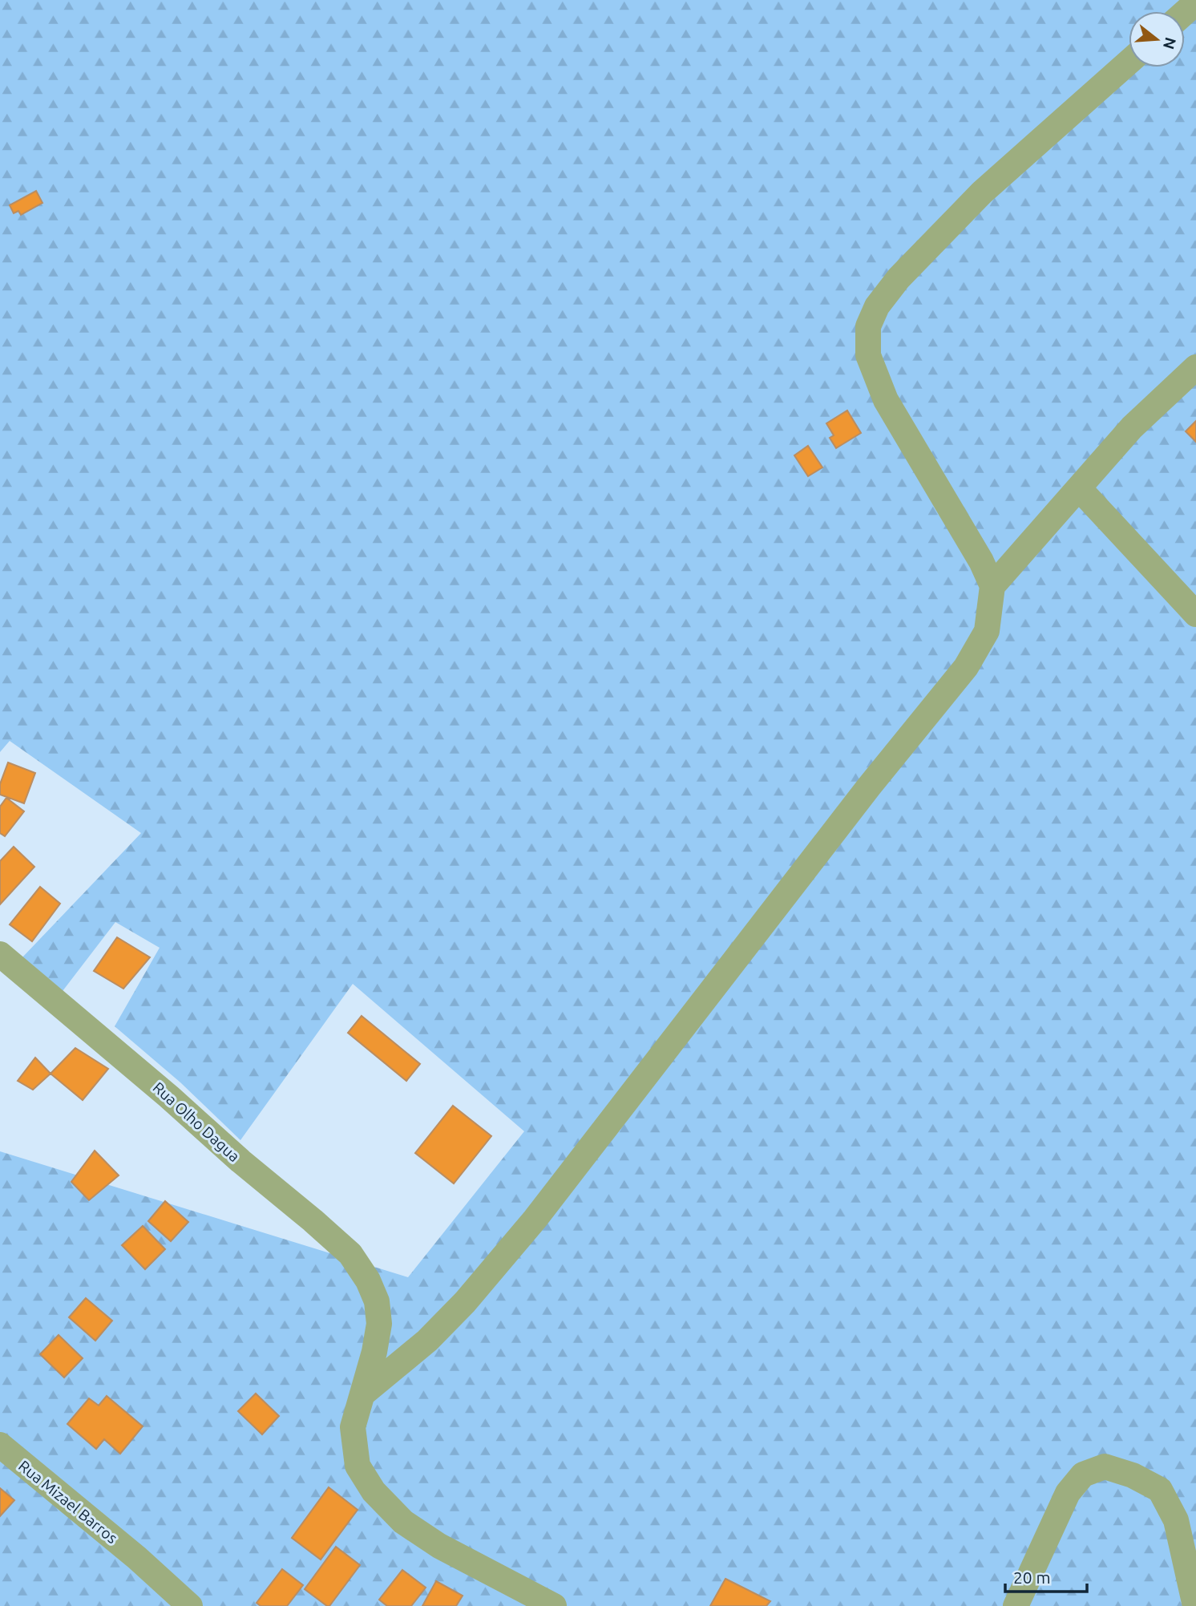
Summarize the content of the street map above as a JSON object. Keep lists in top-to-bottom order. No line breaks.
{"streets":{"street":["Rua Olho Dagua","Rua Mizael Barros"]},"scale_bar":"20 m","north":"right"}
